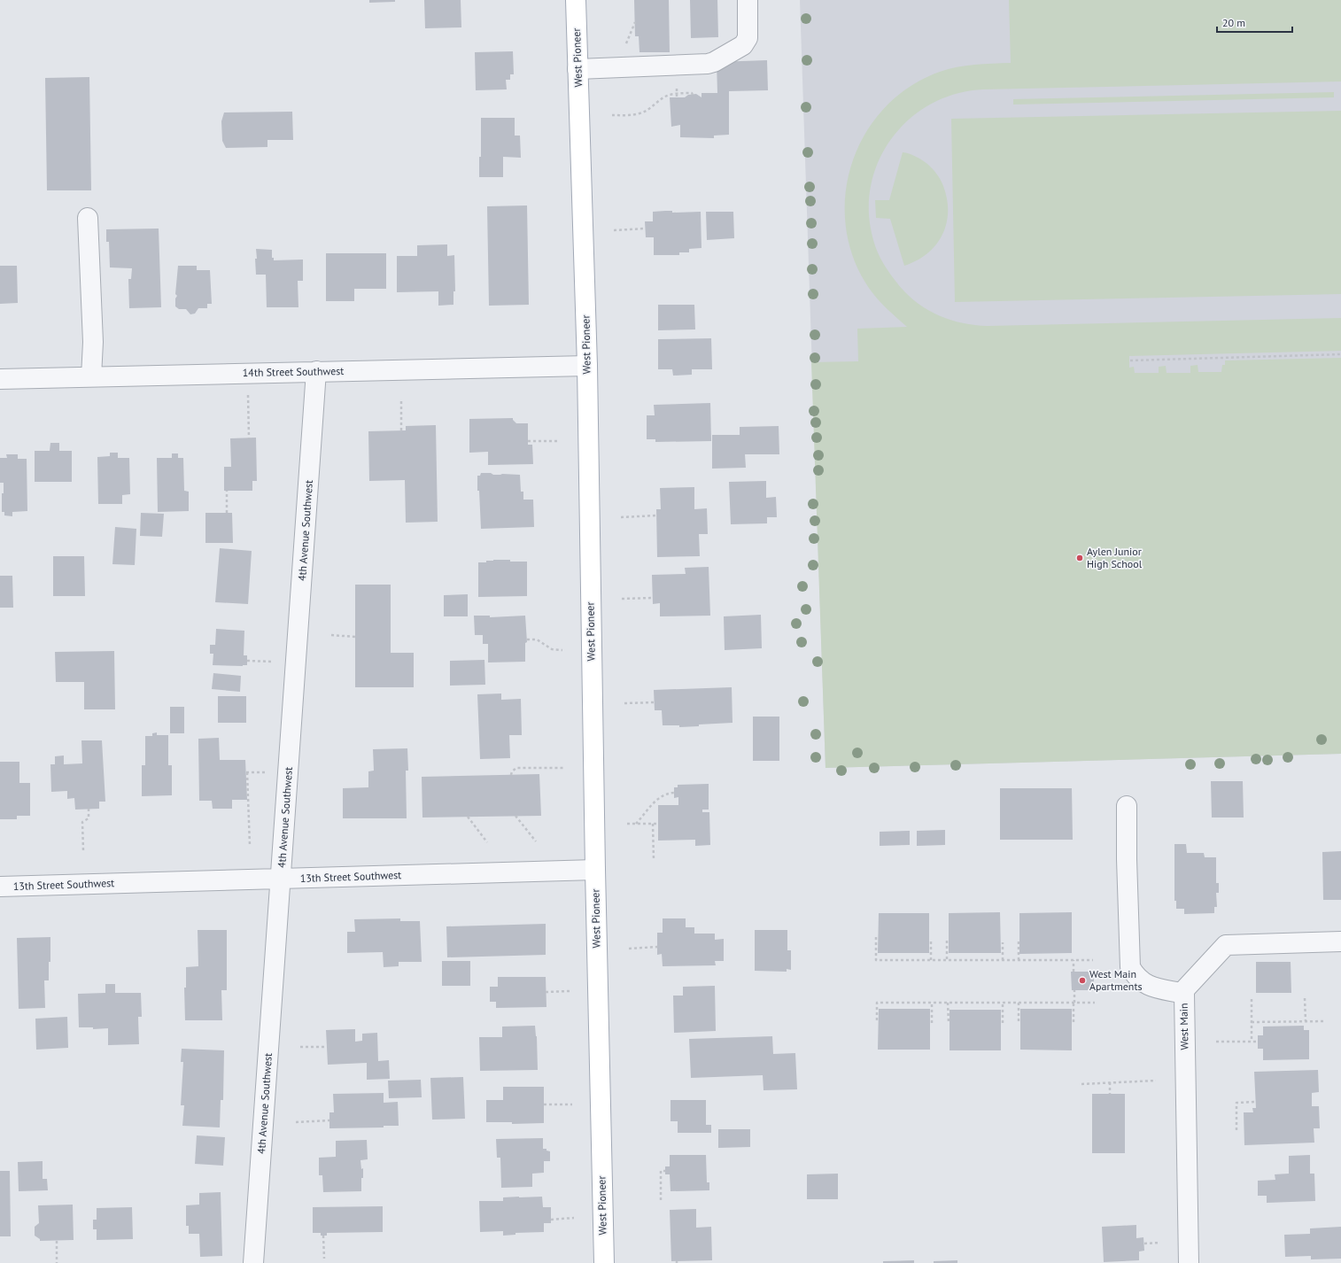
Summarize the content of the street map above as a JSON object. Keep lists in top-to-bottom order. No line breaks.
{"streets":{"main road":["West Pioneer"],"street":["14th Street Southwest","4th Avenue Southwest","13th Street Southwest","West Main"]},"crossings":[["West Pioneer","14th Street Southwest"],["West Pioneer","13th Street Southwest"],["14th Street Southwest","4th Avenue Southwest"],["4th Avenue Southwest","13th Street Southwest"]],"places":["Aylen Junior High School","West Main Apartments"],"scale_bar":"20 m"}
